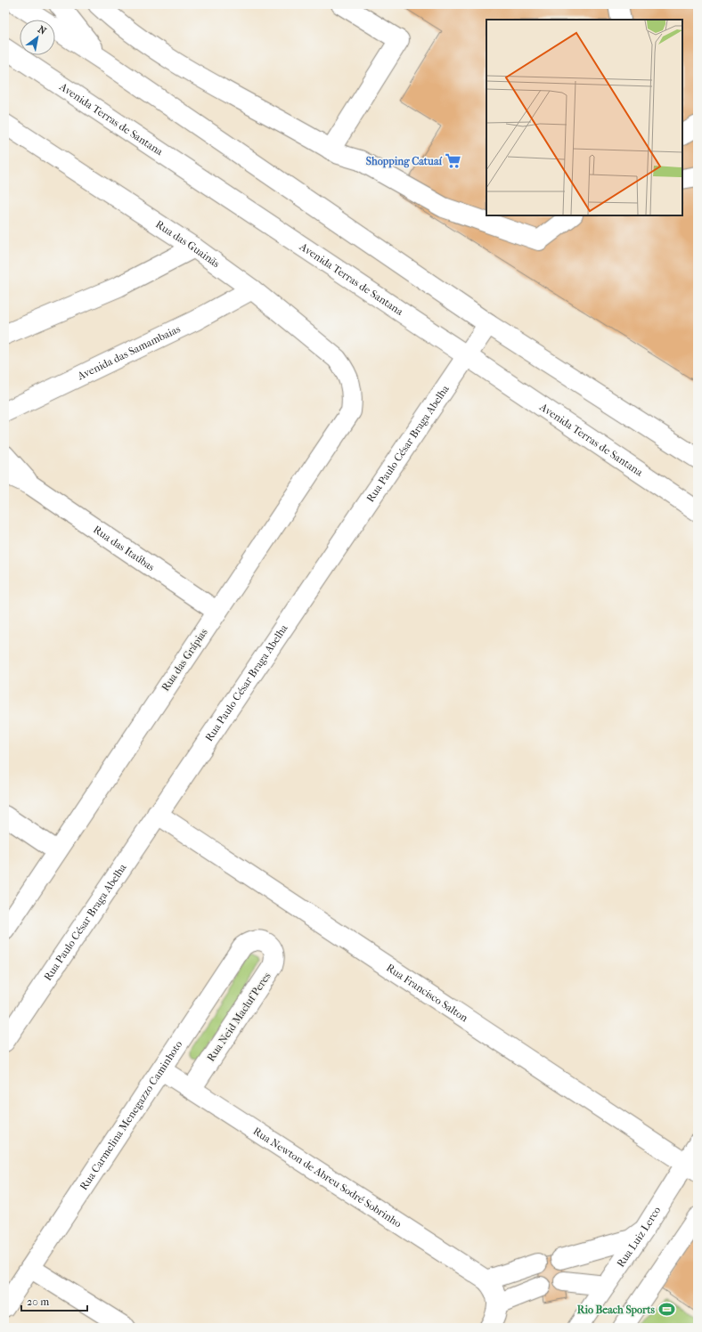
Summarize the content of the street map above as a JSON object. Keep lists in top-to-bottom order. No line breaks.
{"streets":{"street":["Avenida Terras de Santana","Rua das Guainãs","Avenida das Samambaias","Rua Paulo César Braga Abelha","Rua das Itaúbas","Rua das Grápias","Rua Francisco Salton","Rua Neid Macluf Peres","Rua Carmelina Menegazzo Caminhoto","Rua Newton de Abreu Sodré Sobrinho","Rua Luiz Lerco"]},"crossings":[["Avenida Terras de Santana","Rua Paulo César Braga Abelha"],["Rua das Guainãs","Avenida das Samambaias"],["Rua das Guainãs","Rua das Grápias"],["Rua Paulo César Braga Abelha","Rua Francisco Salton"],["Rua das Itaúbas","Rua das Grápias"],["Rua Francisco Salton","Rua Luiz Lerco"],["Rua Neid Macluf Peres","Rua Carmelina Menegazzo Caminhoto"],["Rua Neid Macluf Peres","Rua Newton de Abreu Sodré Sobrinho"],["Rua Carmelina Menegazzo Caminhoto","Rua Newton de Abreu Sodré Sobrinho"]],"places":{"supermarket":["Shopping Catuaí"],"sports":["Rio Beach Sports"]},"scale_bar":"20 m","north":"top right"}
